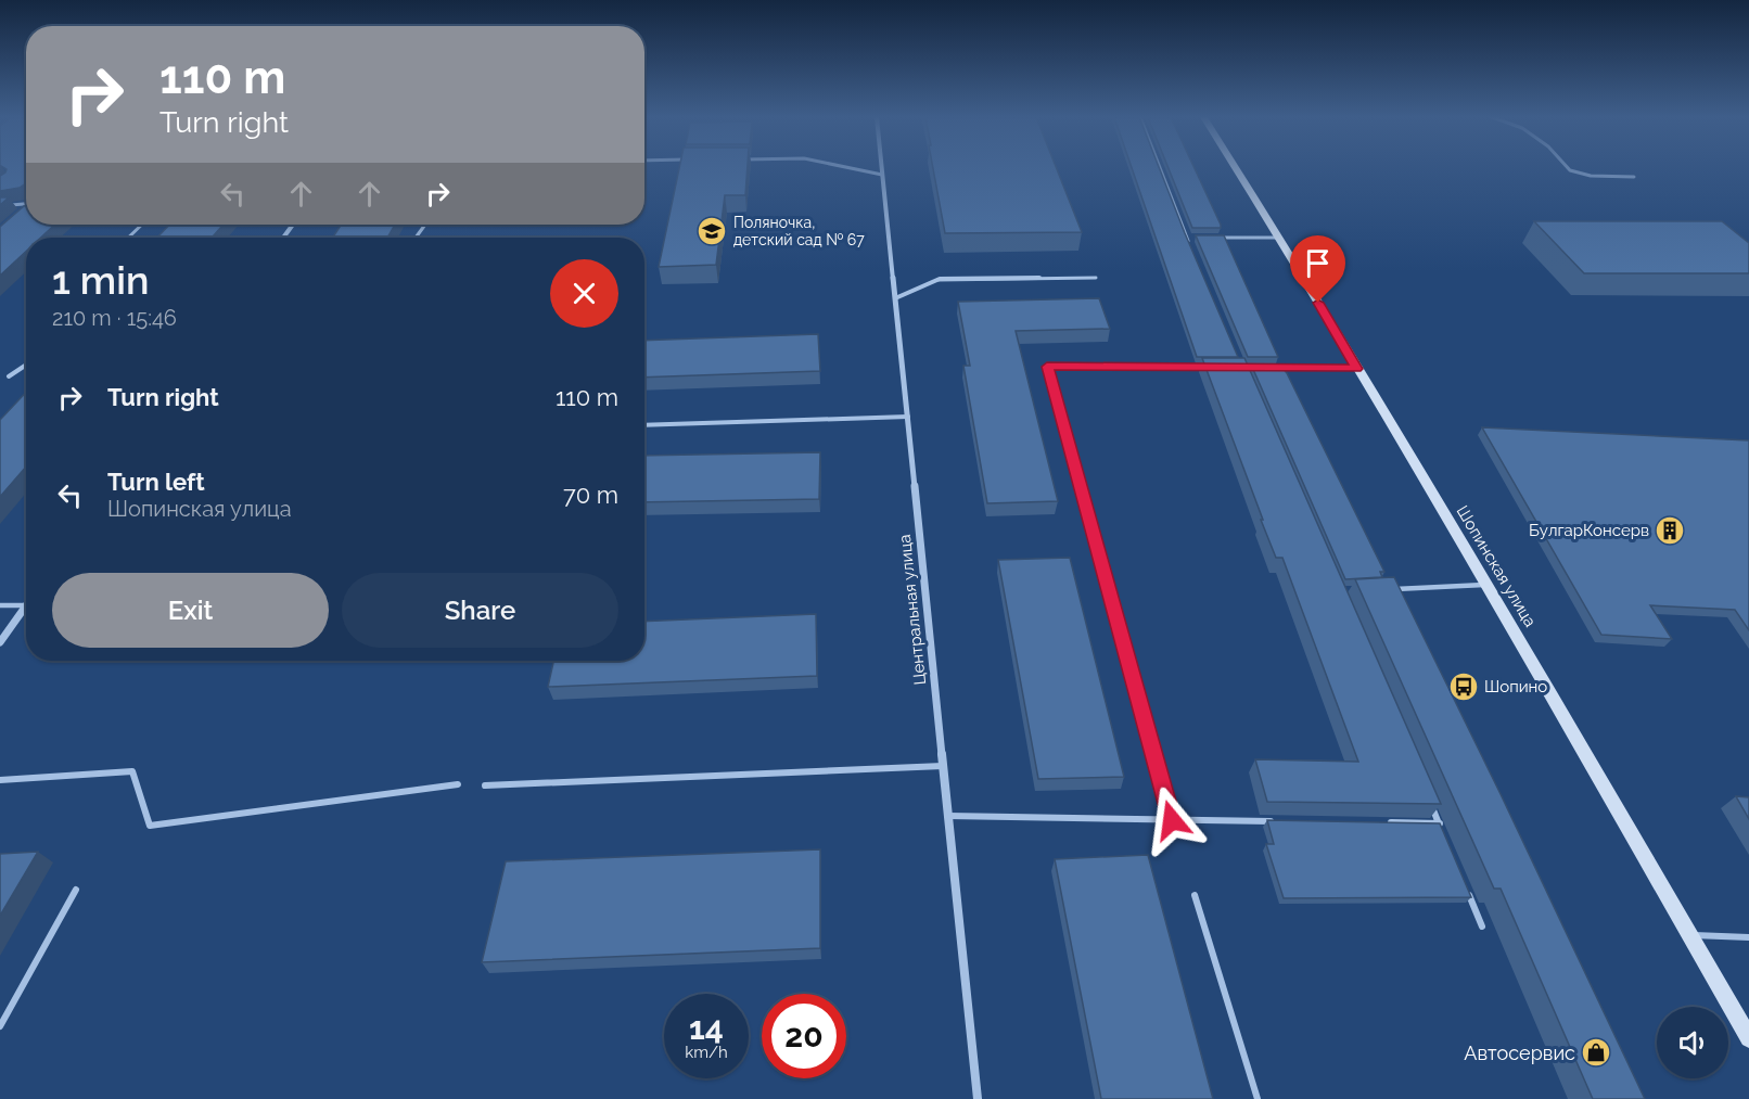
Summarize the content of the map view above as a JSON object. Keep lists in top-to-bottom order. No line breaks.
{"streets":{"street":["Шопинская улица","Центральная улица"]},"places":{"school or university":["Поляночка, детский сад № 67"],"building":["БулгарКонсерв"],"bus stop":["Шопино"],"shop":["Автосервис"]},"page":{"turn":["110 m","Turn right"],"heading":["1 min","210 m · 15:46"],"list":[{"name":"Turn right","value":"110 m"},{"name":"Turn left","note":"Шопинская улица","value":"70 m"}],"buttons":["Exit","Share"],"speed":"14 km/h","limit":"20"}}
